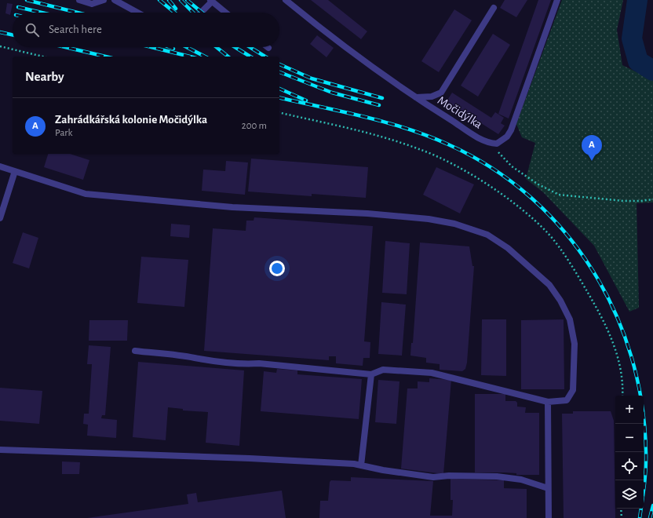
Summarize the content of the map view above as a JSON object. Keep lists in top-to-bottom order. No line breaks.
{"streets":{"lane":["Močidýlka"]},"page":{"search":"Search here","heading":"Nearby","list":[{"mark":"A","name":"Zahrádkářská kolonie Močidýlka","note":"Park","value":"200 m"}],"pins":"A","map_buttons":["+","−"]}}
